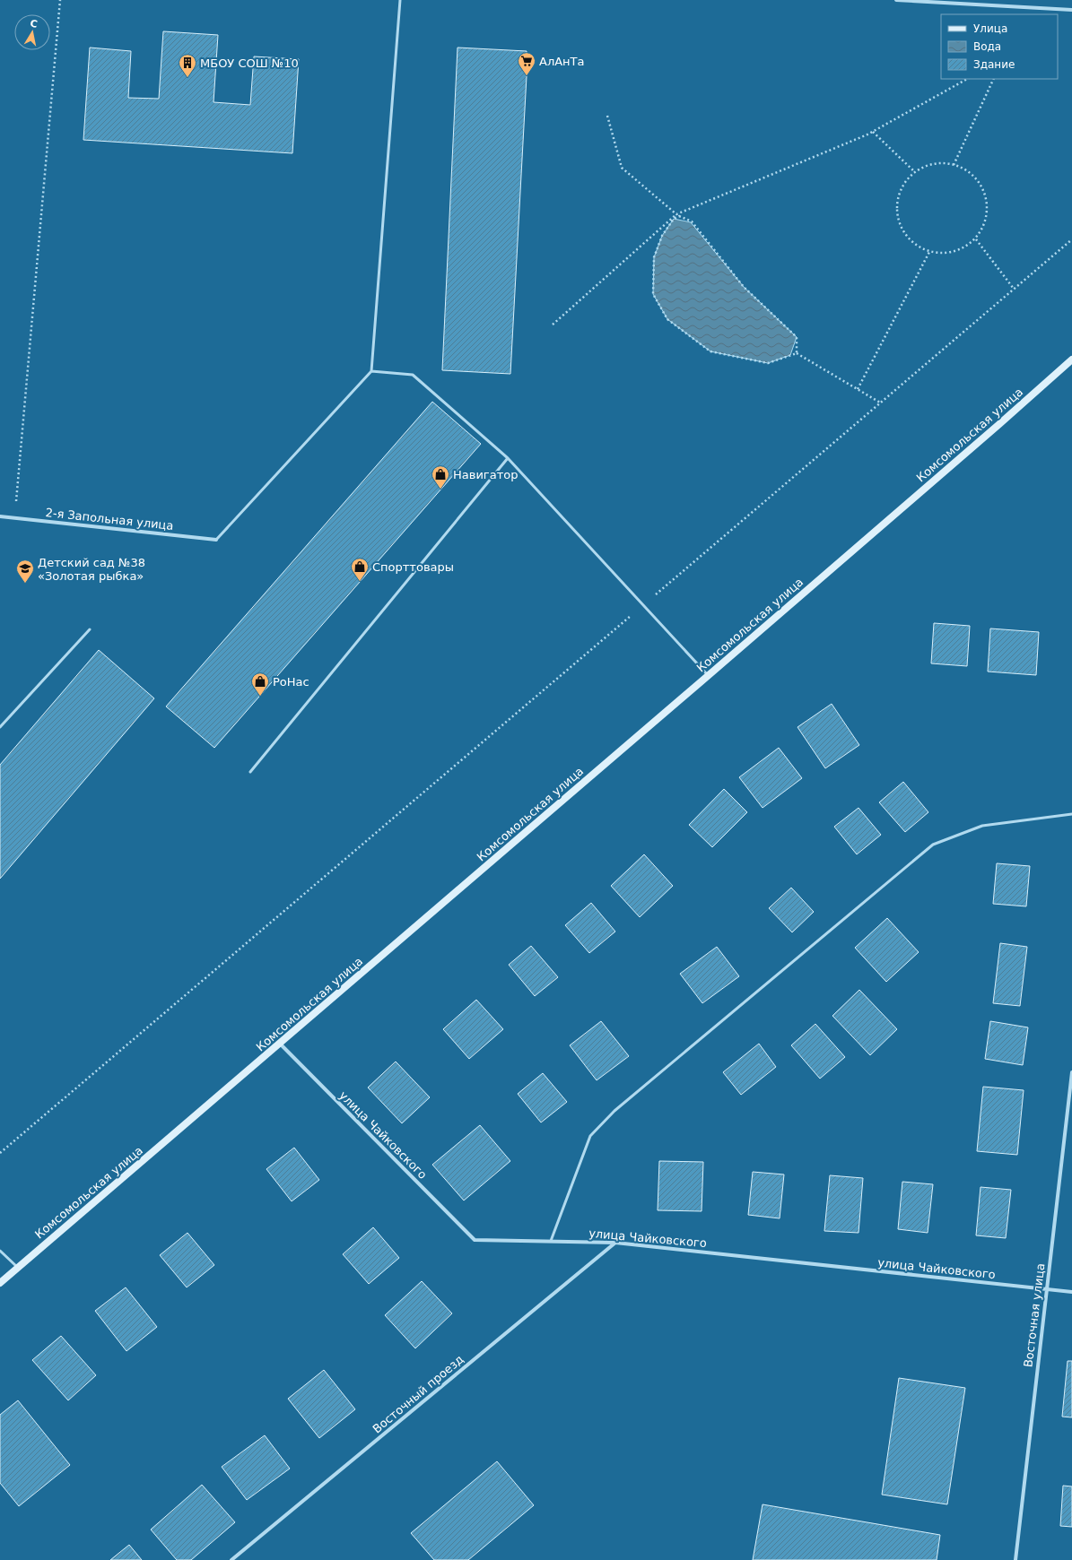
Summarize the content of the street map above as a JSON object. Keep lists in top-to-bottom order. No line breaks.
{"streets":{"main road":["Комсомольская улица"],"street":["2-я Запольная улица","улица Чайковского","Восточная улица","Восточный проезд"]},"crossings":[["Комсомольская улица","улица Чайковского"],["улица Чайковского","Восточная улица"],["улица Чайковского","Восточный проезд"]],"places":{"supermarket":["АлАнТа"],"building":["МБОУ СОШ №10"],"shop":["Навигатор","Спорттовары","РоНас"],"school or university":["Детский сад №38 «Золотая рыбка»"]},"legend":["Улица","Вода","Здание"],"north":"top"}
